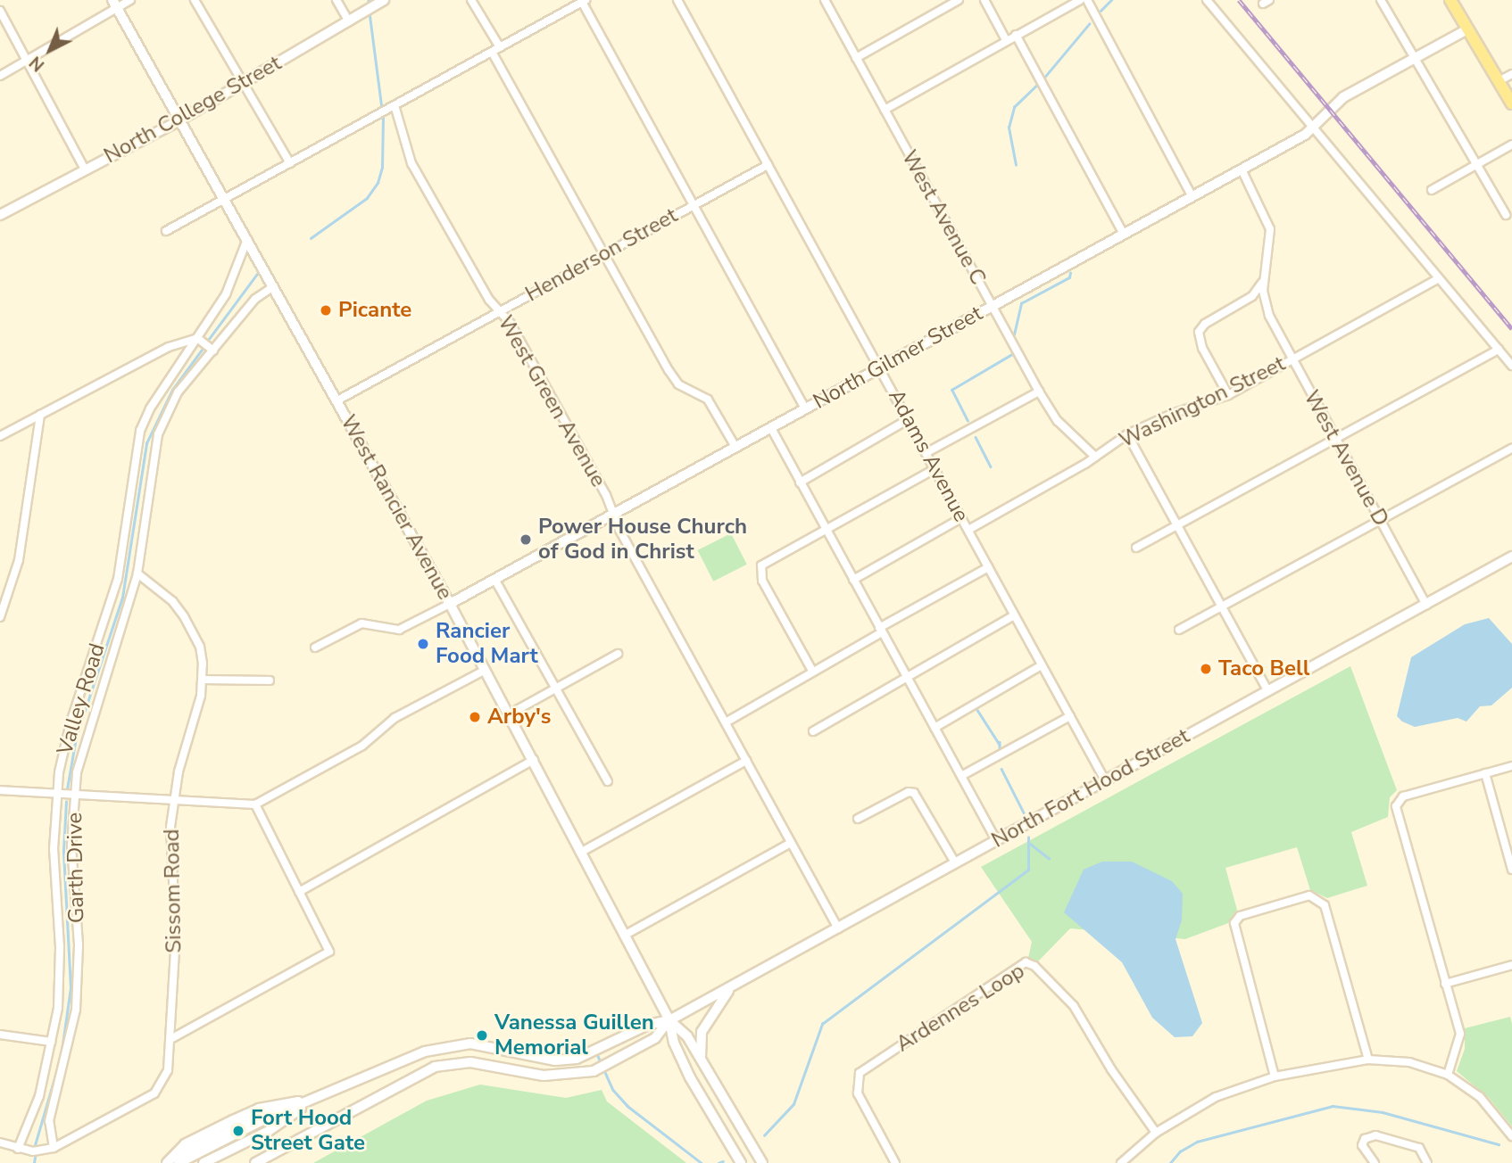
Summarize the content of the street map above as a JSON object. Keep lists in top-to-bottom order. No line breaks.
{"streets":{"main road":["West Rancier Avenue","North Fort Hood Street"],"street":["North College Street","West Avenue C","Henderson Street","North Gilmer Street","West Green Avenue","Washington Street","Adams Avenue","West Avenue D","Valley Road","Garth Drive","Sissom Road","Ardennes Loop"]},"crossings":[["North College Street","West Rancier Avenue"],["West Avenue C","North Gilmer Street"],["West Avenue C","Washington Street"],["Henderson Street","West Green Avenue"],["Henderson Street","Adams Avenue"],["Henderson Street","West Rancier Avenue"],["North Gilmer Street","West Green Avenue"],["North Gilmer Street","Adams Avenue"],["North Gilmer Street","West Avenue D"],["North Gilmer Street","West Rancier Avenue"],["West Green Avenue","North Fort Hood Street"],["Washington Street","Adams Avenue"],["Washington Street","West Avenue D"],["Adams Avenue","North Fort Hood Street"],["West Avenue D","North Fort Hood Street"],["West Rancier Avenue","North Fort Hood Street"],["West Rancier Avenue","Garth Drive"],["Garth Drive","Sissom Road"]],"places":["Picante","Power House Church of God in Christ","Rancier Food Mart","Taco Bell","Arby's","Vanessa Guillen Memorial","Fort Hood Street Gate"],"north":"bottom left"}
